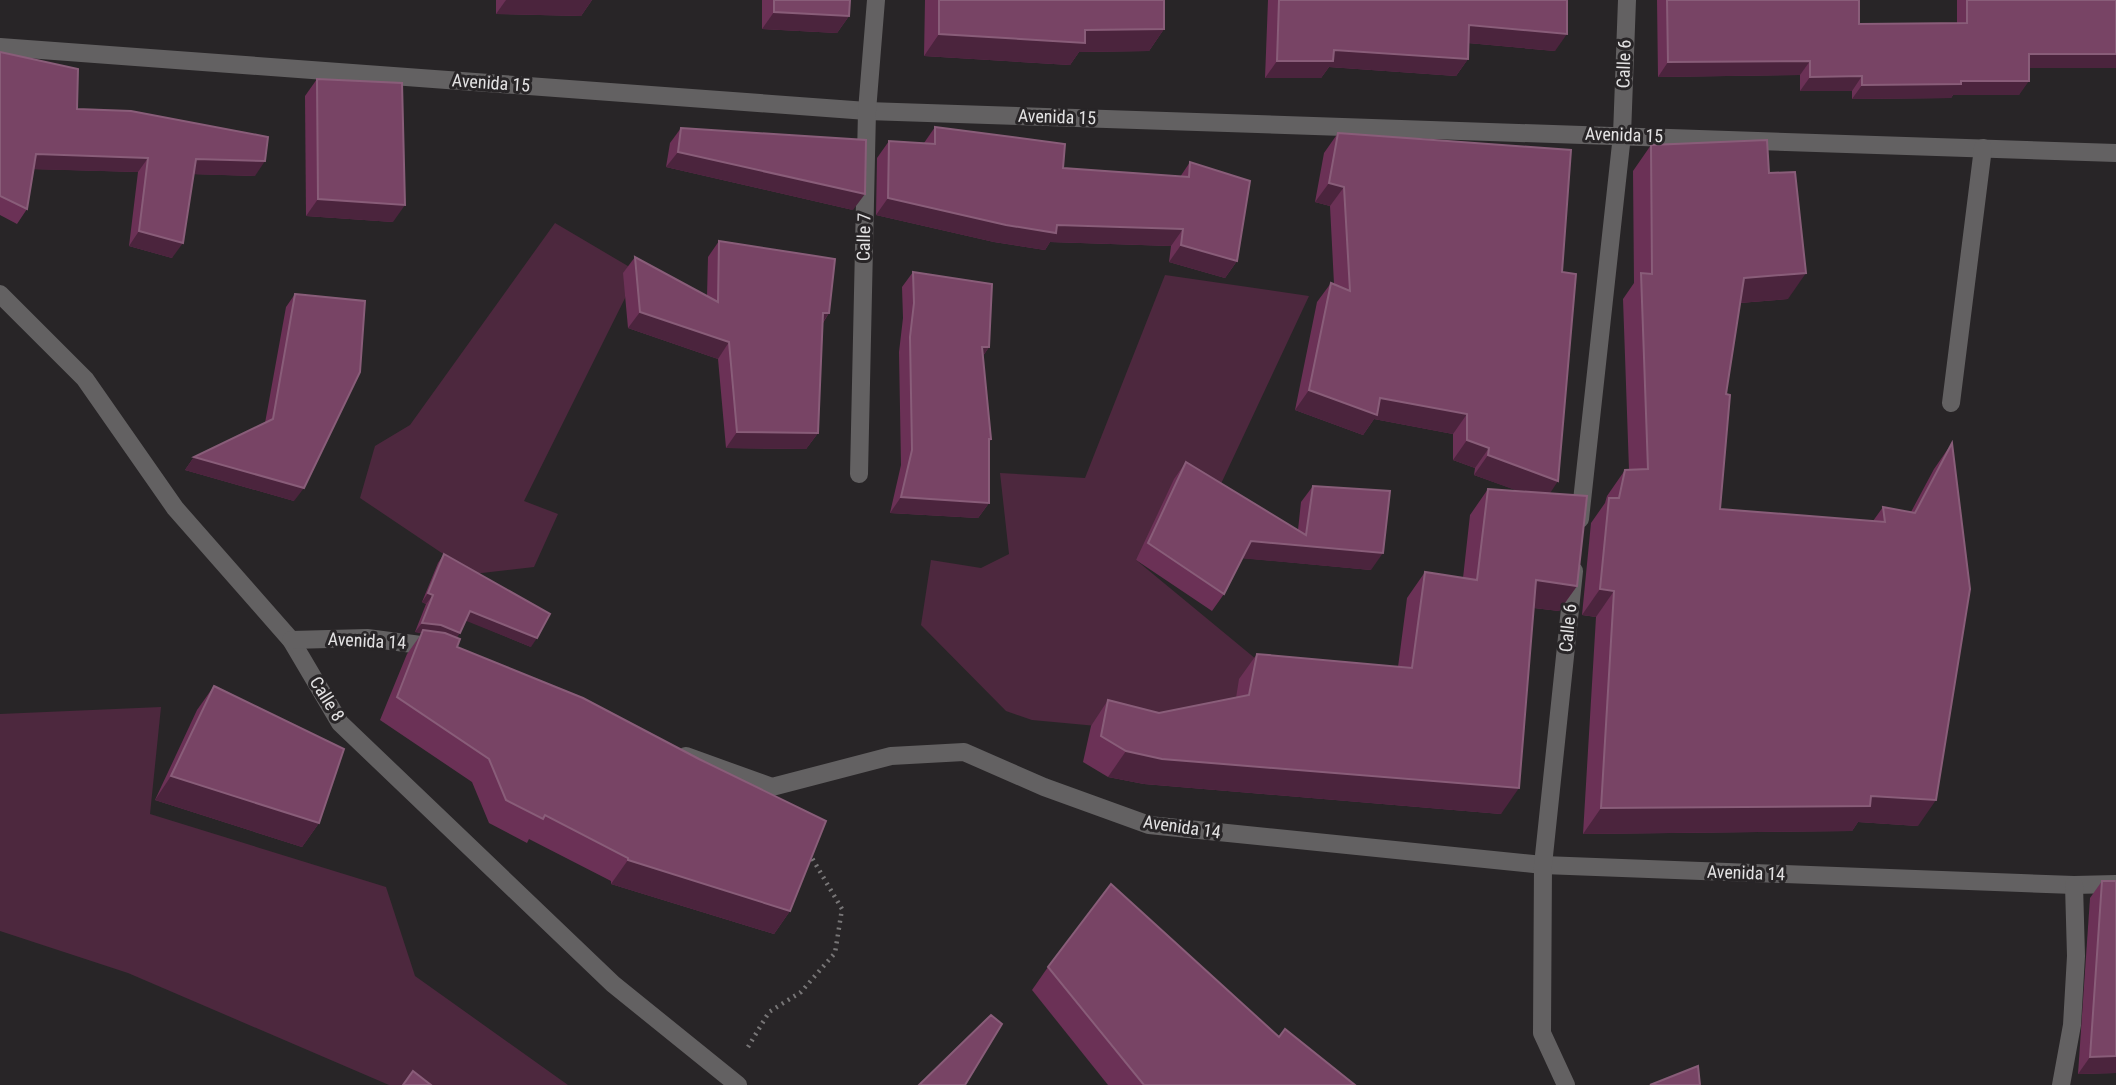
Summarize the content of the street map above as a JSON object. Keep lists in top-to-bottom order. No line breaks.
{"streets":{"street":["Calle 6","Avenida 15","Calle 7","Avenida 14","Calle 8"]},"crossings":[["Calle 6","Avenida 15"],["Calle 6","Avenida 14"],["Avenida 15","Calle 7"],["Avenida 14","Calle 8"]]}
